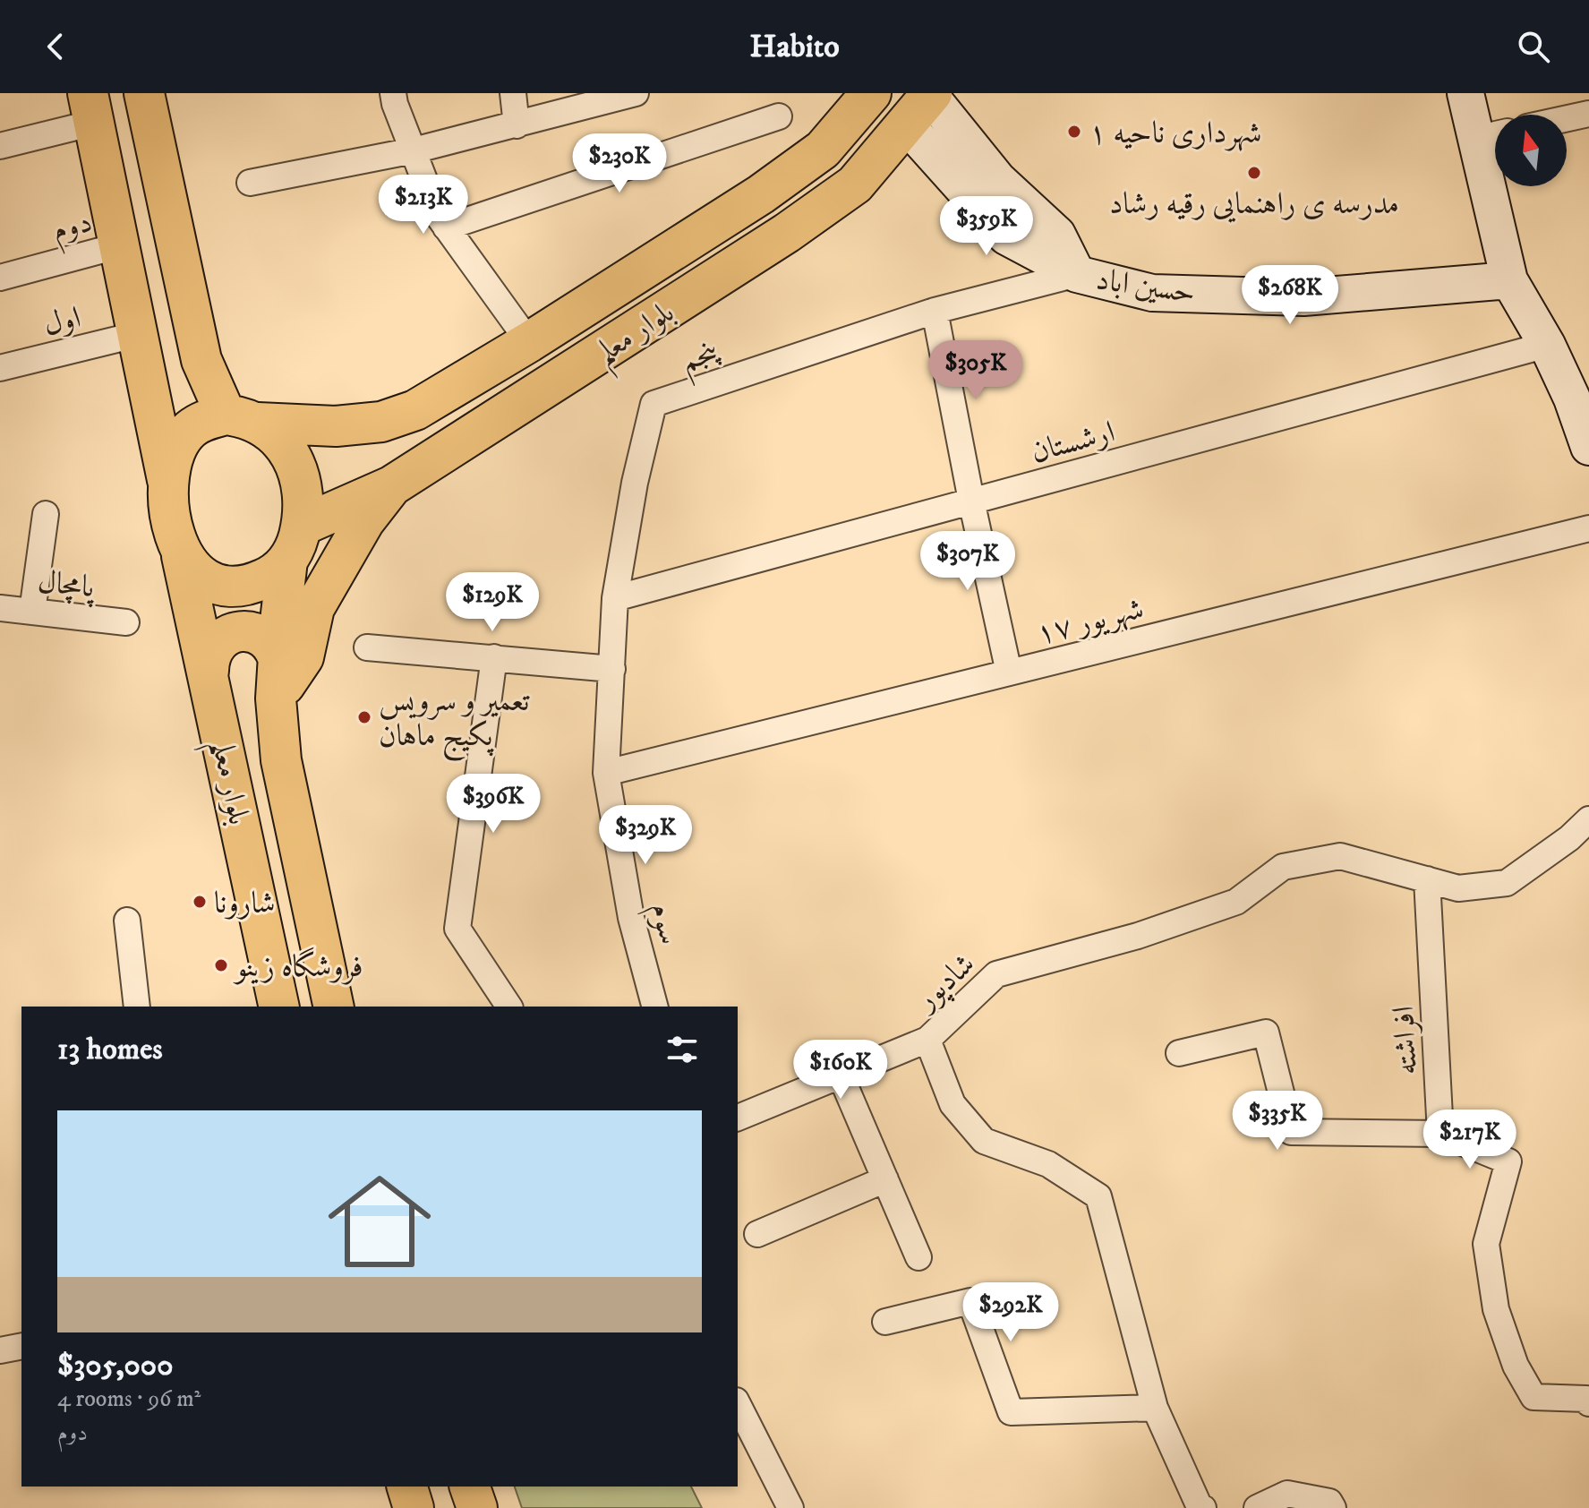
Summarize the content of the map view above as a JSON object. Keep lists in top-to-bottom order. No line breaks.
{"streets":{"main road":["بلوار معلم"],"street":["دوم","حسین اباد","اول","پنجم","ارشستان","پامچال","۱۷ شهریور","سوم","شادپور","افراشته"]},"crossings":[["حسین اباد","بلوار معلم"],["حسین اباد","پنجم"],["پنجم","ارشستان"],["پنجم","سوم"],["۱۷ شهریور","سوم"],["شادپور","افراشته"]],"places":["شهرداری ناحیه ۱","مدرسه ی راهنمایی رقیه رشاد","تعمیر و سرویس پکیج ماهان","شارونا","فروشگاه زینو"],"north":"top","page":{"header":"Habito","price":["$230K","$213K","$359K","$268K","$305K","$307K","$129K","$396K","$329K","$160K","$335K","$217K","$292K"],"heading":"13 homes","list":[{"name":"$305,000","note":"4 rooms · 96 m² · دوم"}]}}
